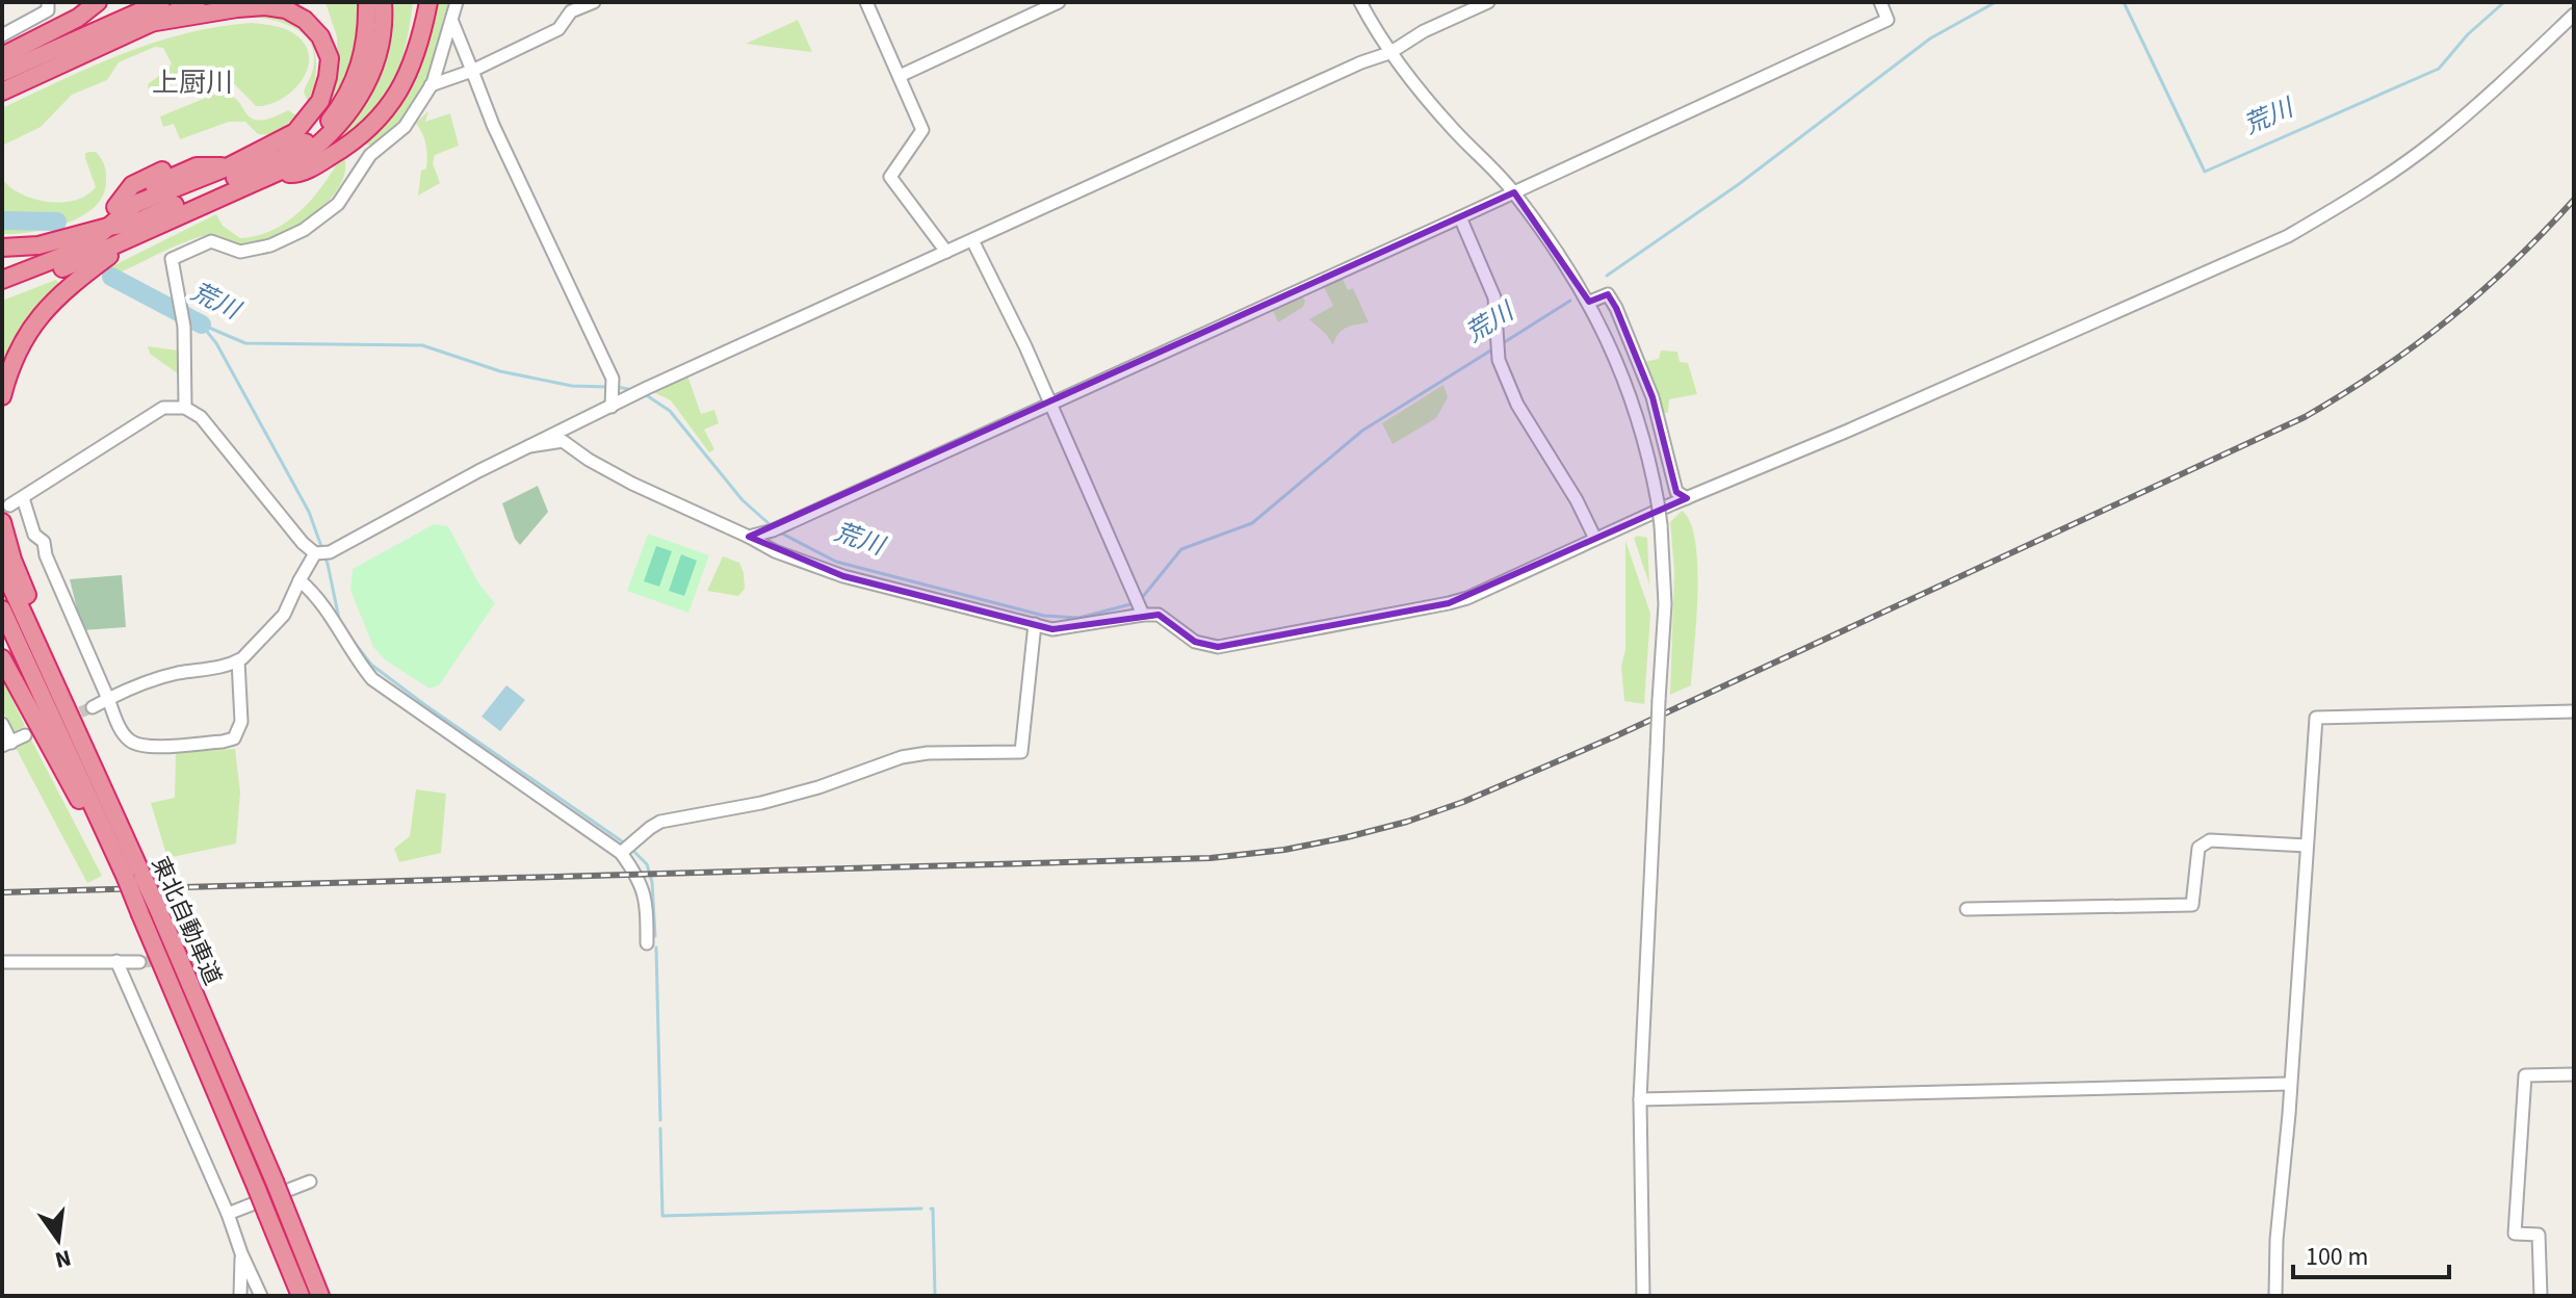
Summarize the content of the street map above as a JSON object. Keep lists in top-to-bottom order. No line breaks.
{"streets":{"highway":["東北自動車道"]},"districts":["上厨川"],"water":["荒川"],"scale_bar":"100 m","north":"bottom"}
